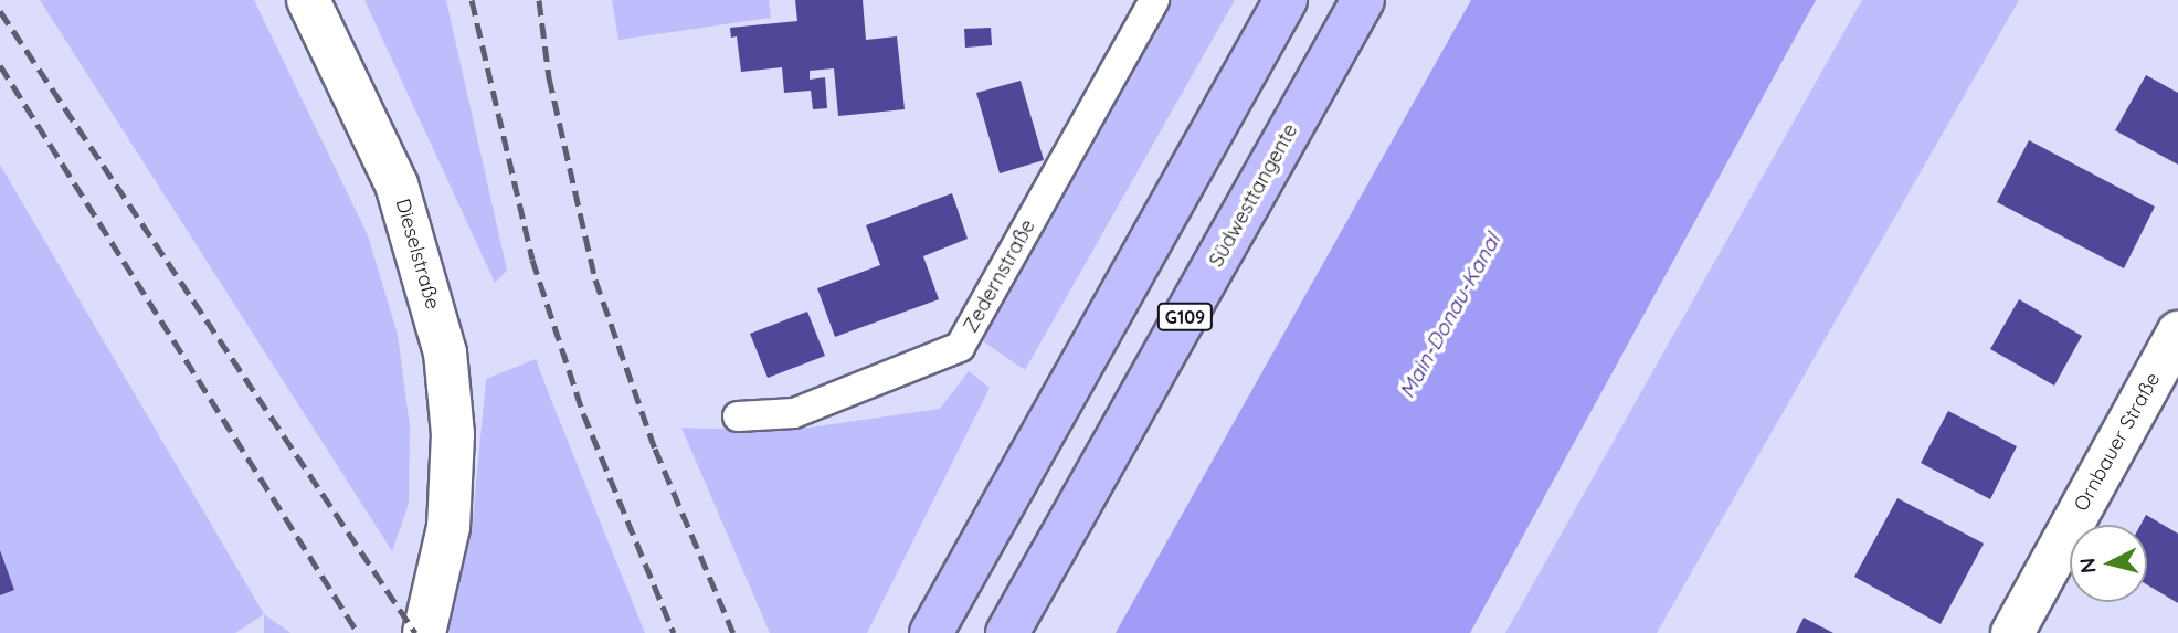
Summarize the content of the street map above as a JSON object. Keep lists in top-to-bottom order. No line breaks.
{"streets":{"highway":["Südwesttangente","G109"],"street":["Dieselstraße","Ornbauer Straße"],"lane":["Zedernstraße"]},"water":["Main-Donau-Kanal"],"north":"left"}
